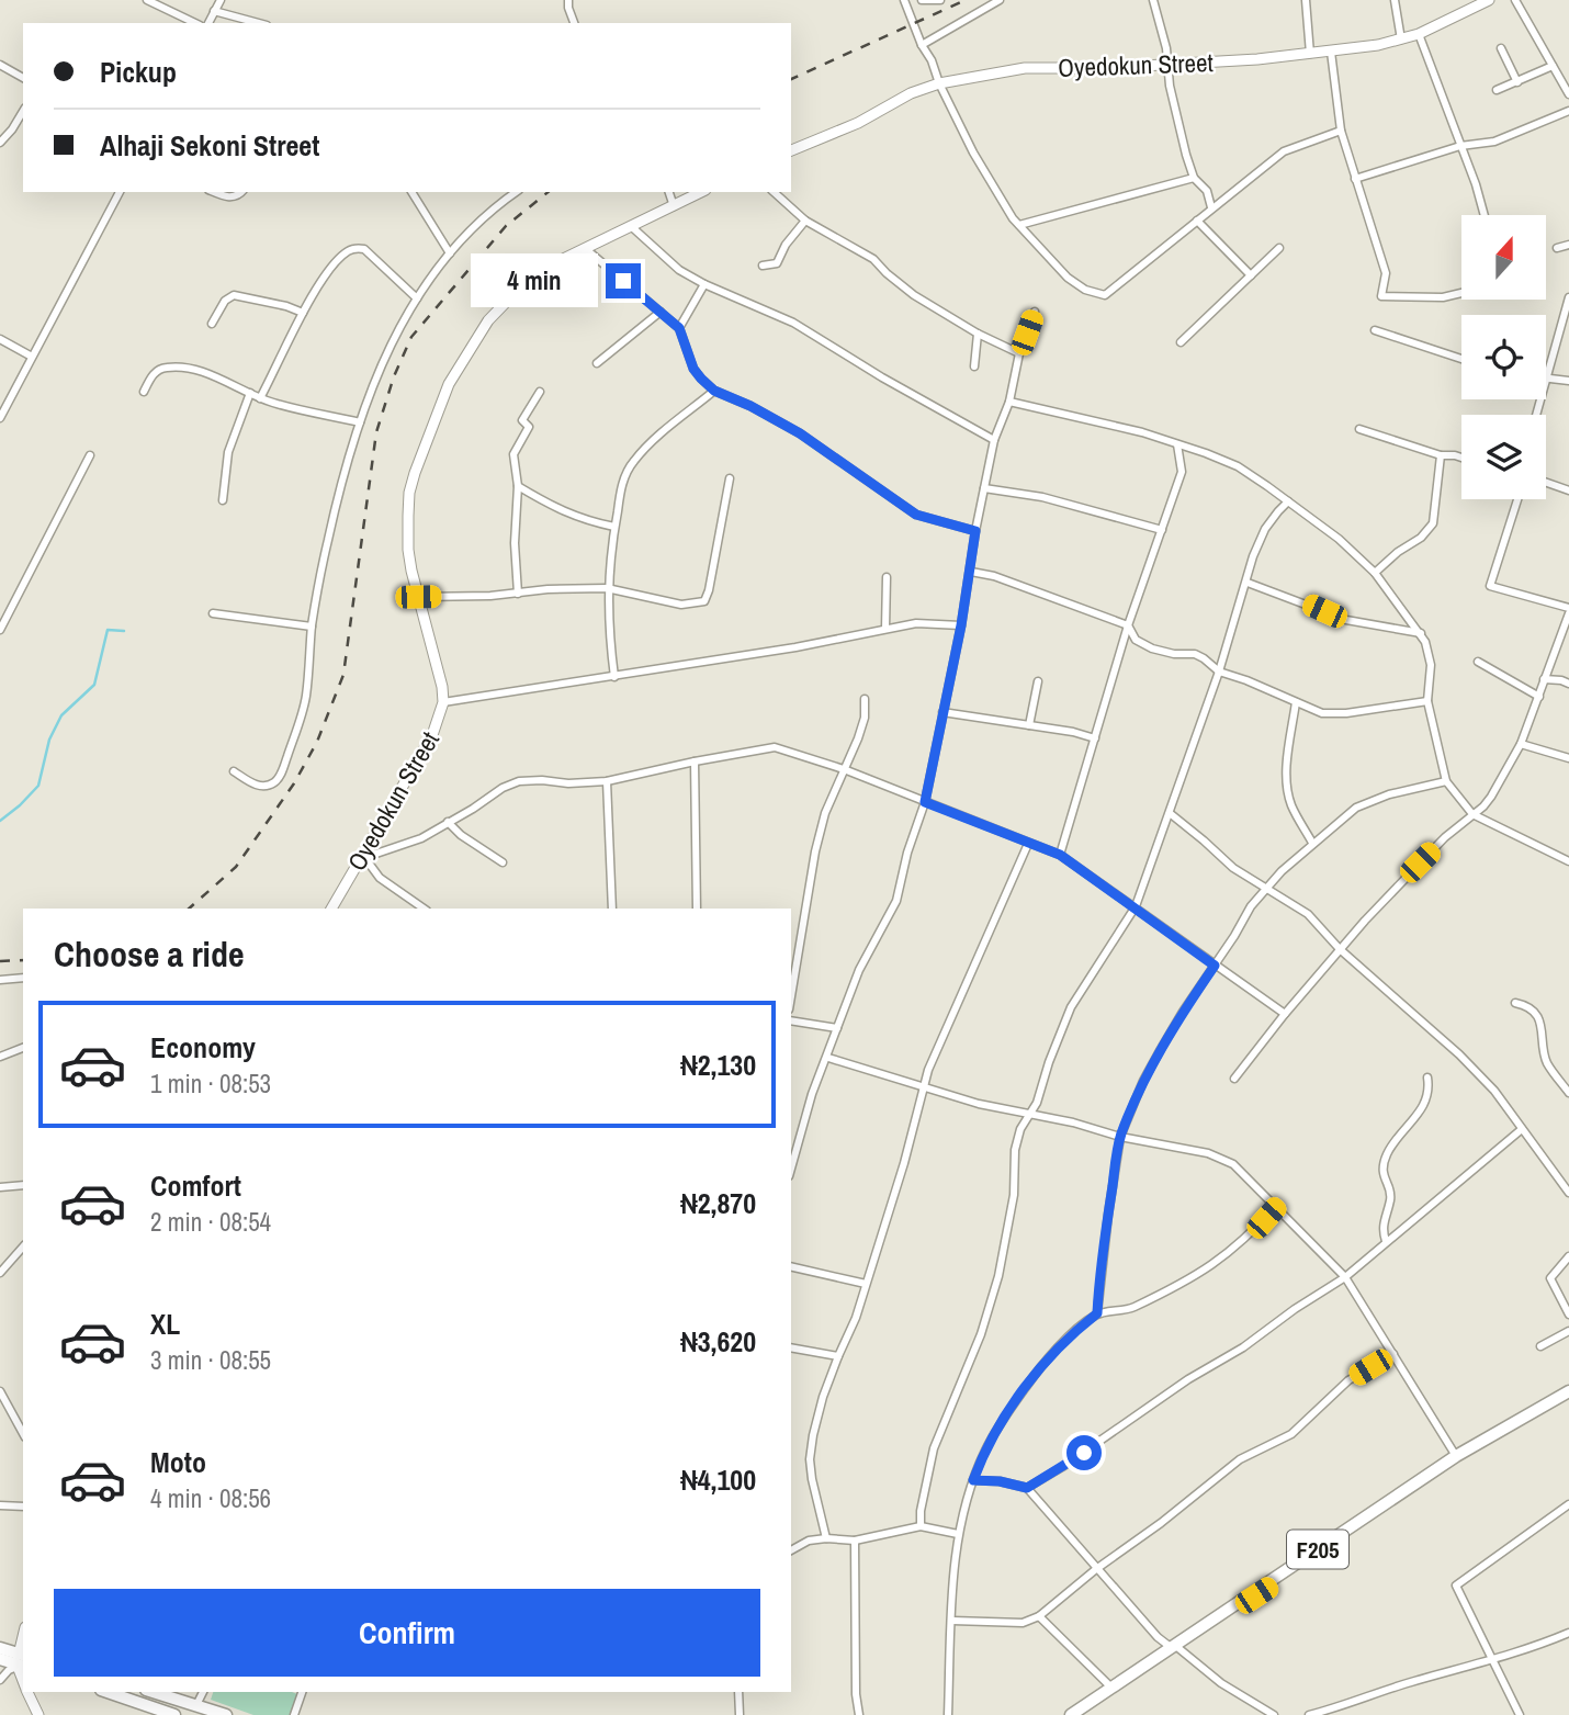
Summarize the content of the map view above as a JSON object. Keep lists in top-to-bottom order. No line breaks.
{"streets":{"main road":["F205"],"street":["Oyedokun Street"]},"north":"top","page":{"banner":["Pickup","Alhaji Sekoni Street"],"bubble":"4 min","heading":"Choose a ride","list":[{"name":"Economy","note":"1 min · 08:53","value":"₦2,130"},{"name":"Comfort","note":"2 min · 08:54","value":"₦2,870"},{"name":"XL","note":"3 min · 08:55","value":"₦3,620"},{"name":"Moto","note":"4 min · 08:56","value":"₦4,100"}],"buttons":"Confirm"}}
